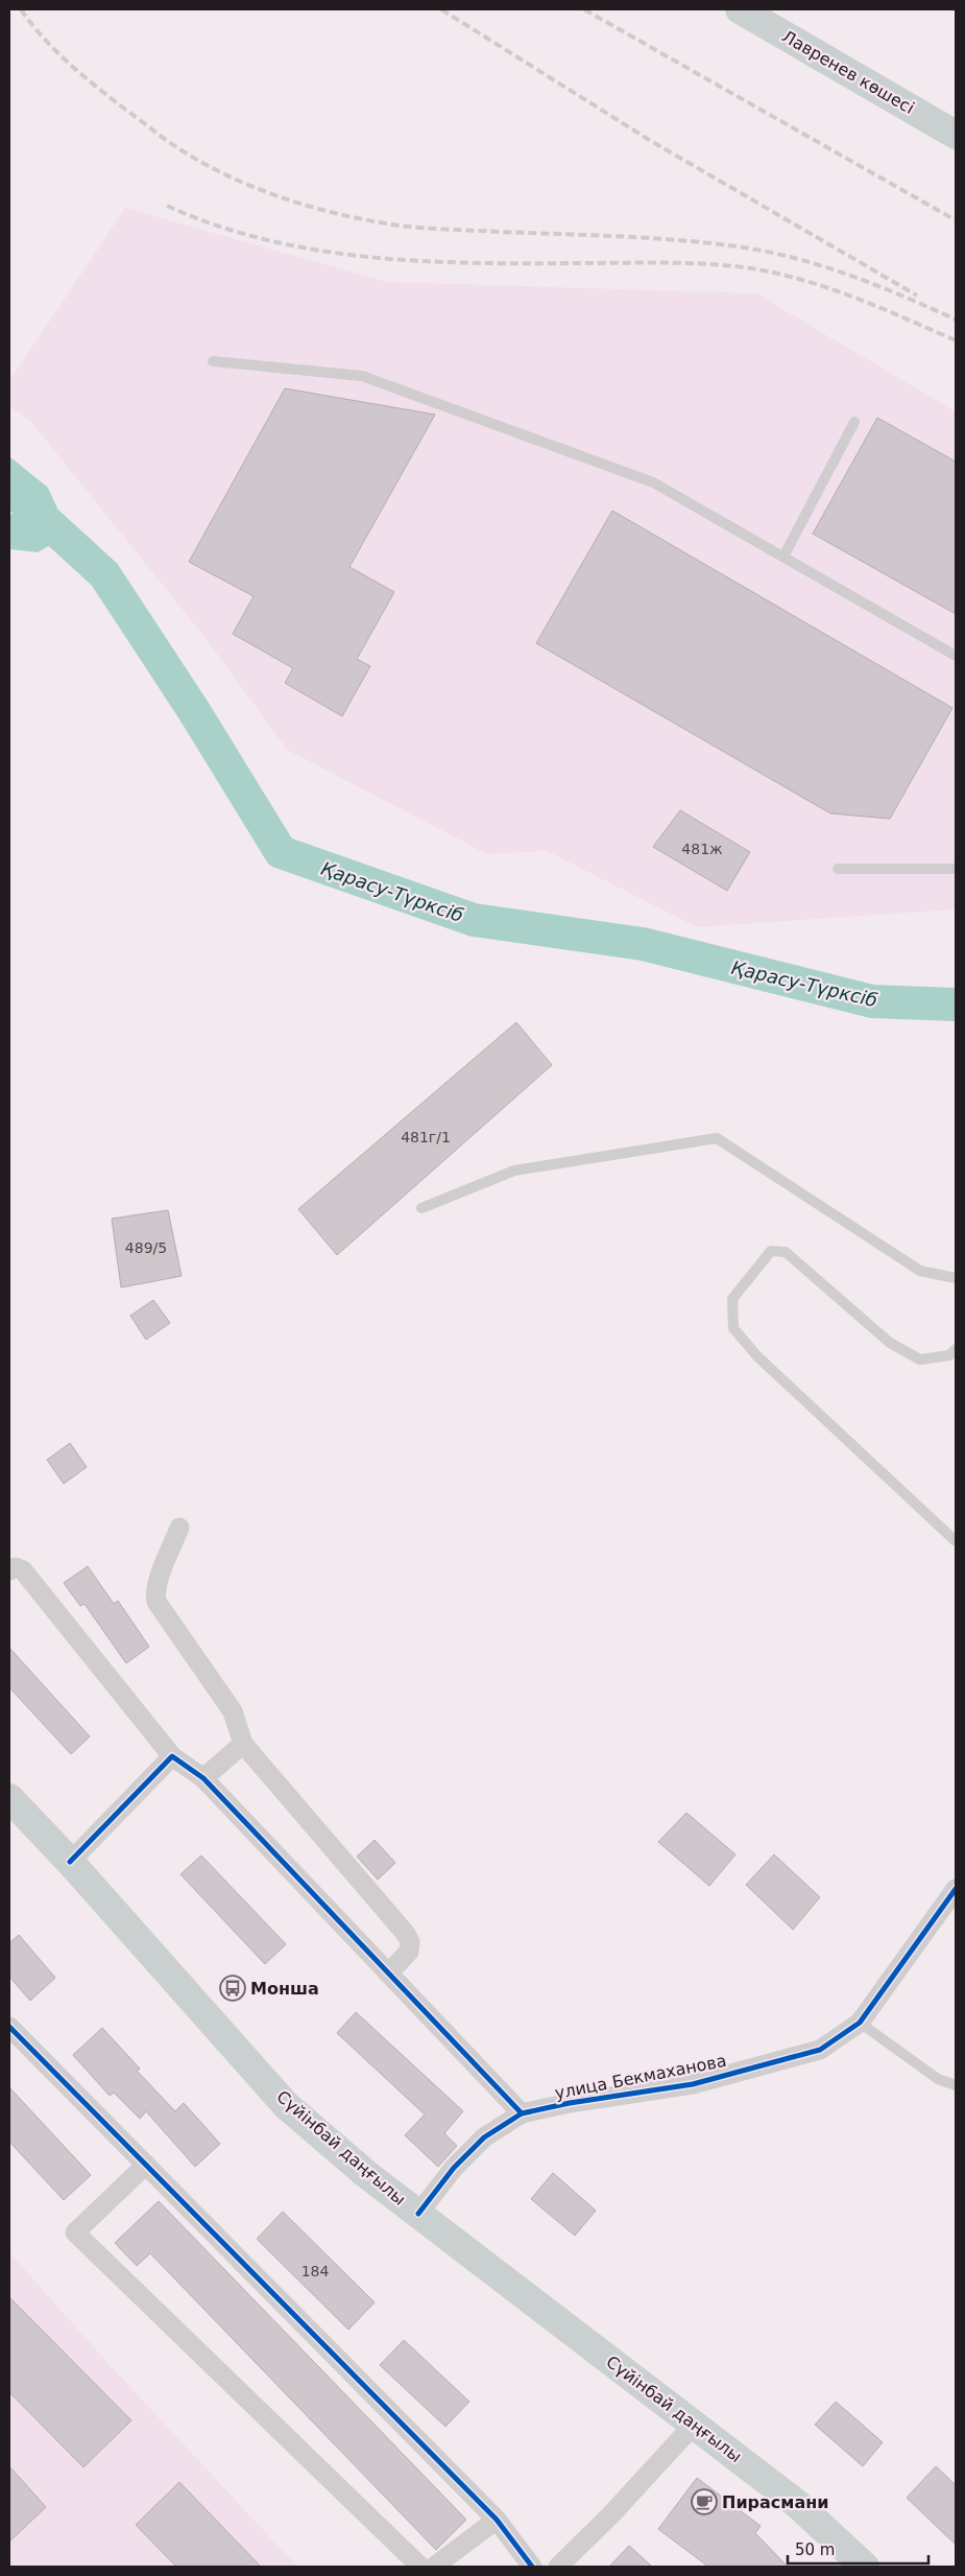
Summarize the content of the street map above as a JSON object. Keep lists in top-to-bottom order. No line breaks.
{"streets":{"main road":["Лавренев көшесі","Сүйінбай даңғылы"],"street":["улица Бекмаханова"]},"crossings":[["улица Бекмаханова","Сүйінбай даңғылы"]],"water":["Қарасу-Түрксіб"],"places":{"bus stop":["Монша"],"cafe":["Пирасмани"]},"house_numbers":["481ж","481г/1","489/5","184"],"scale_bar":"50 m"}
